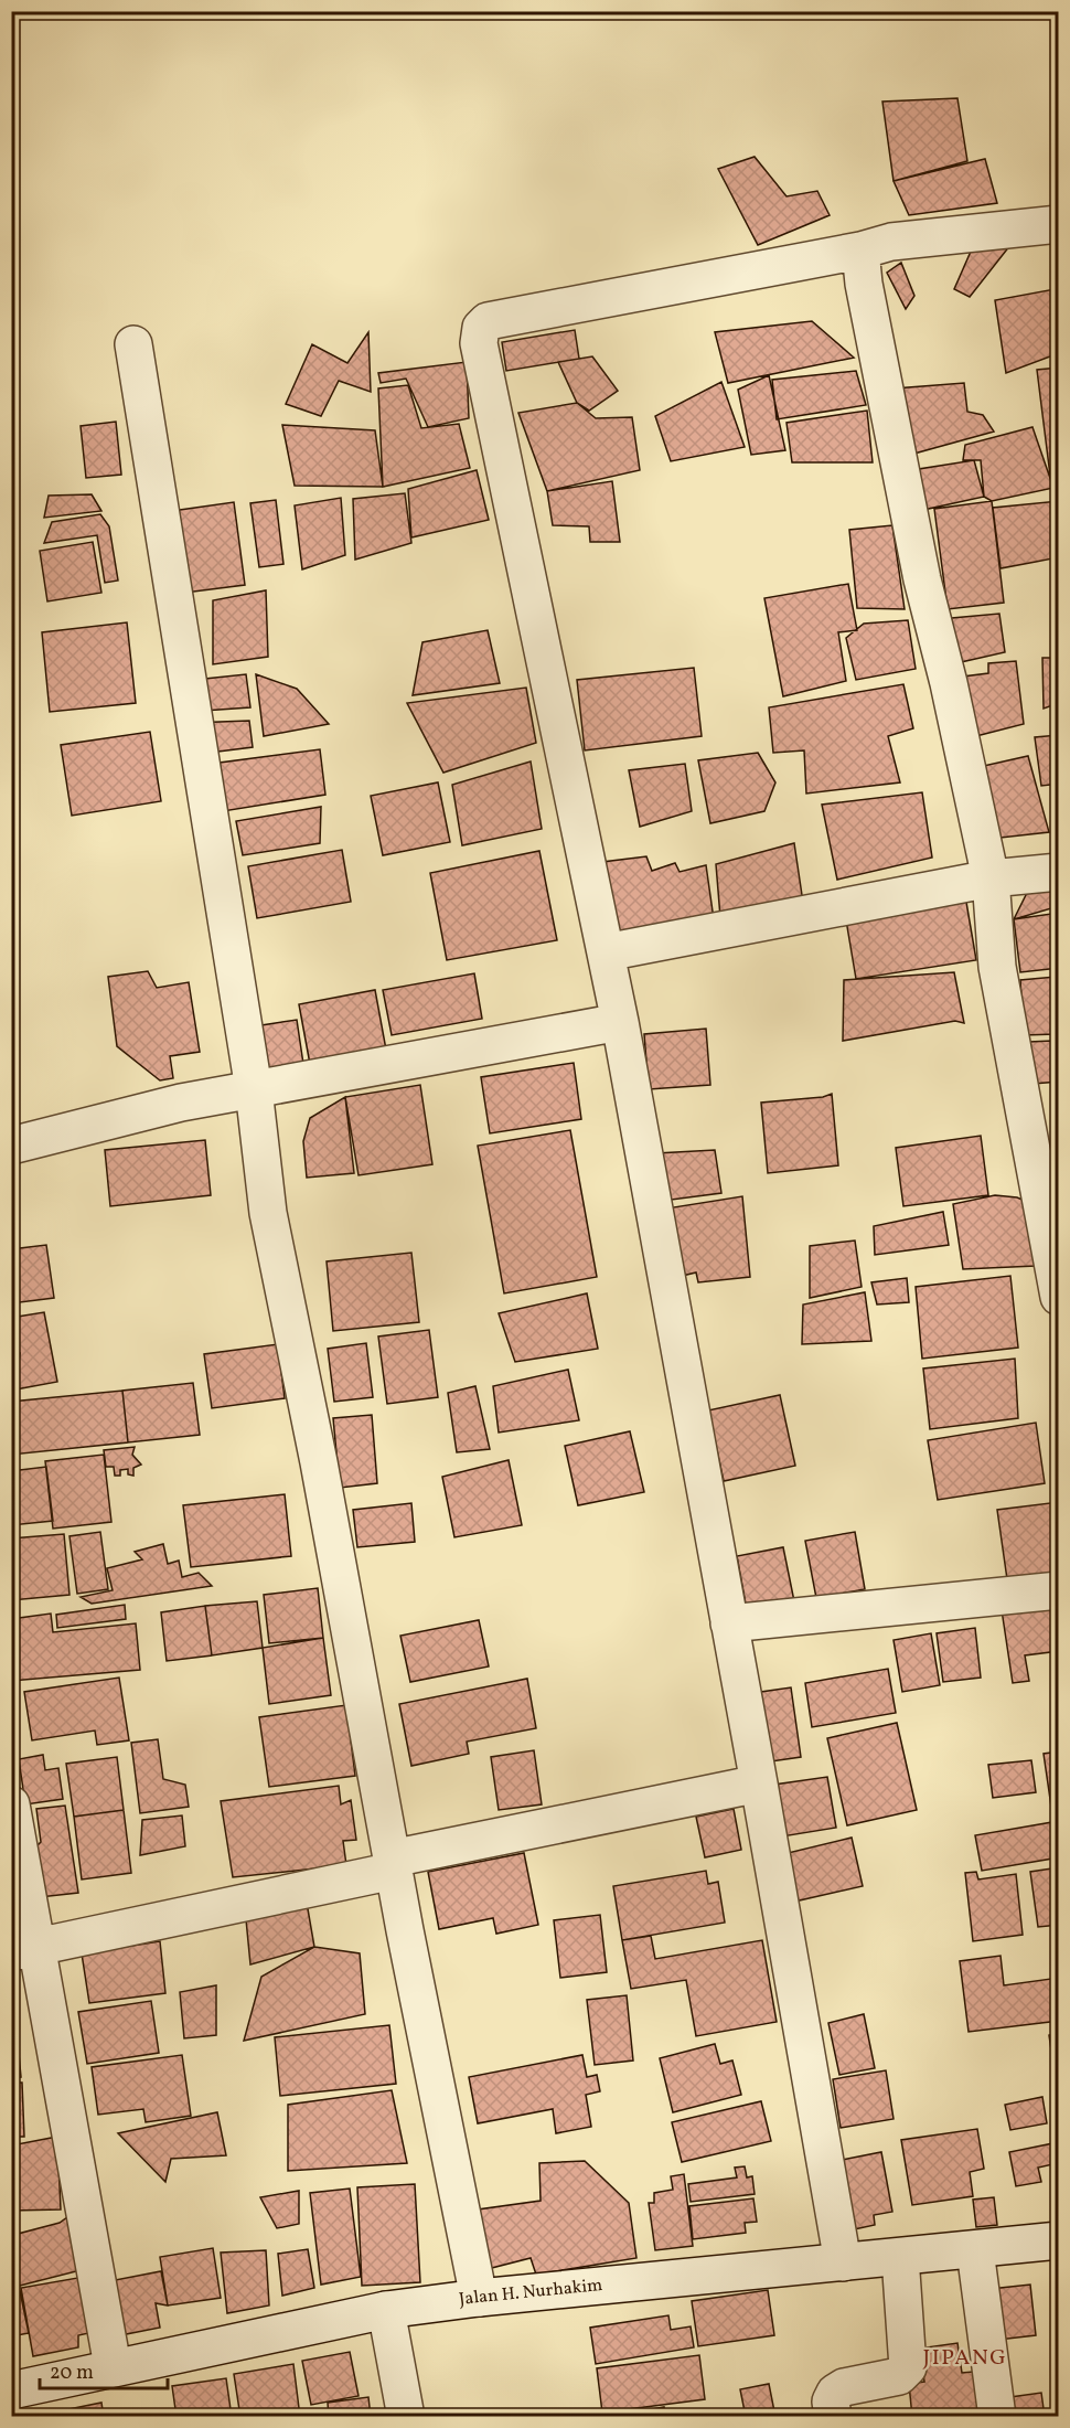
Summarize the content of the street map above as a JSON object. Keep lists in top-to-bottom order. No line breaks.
{"streets":{"street":["Jalan H. Nurhakim"]},"districts":["JIPANG"],"scale_bar":"20 m"}
